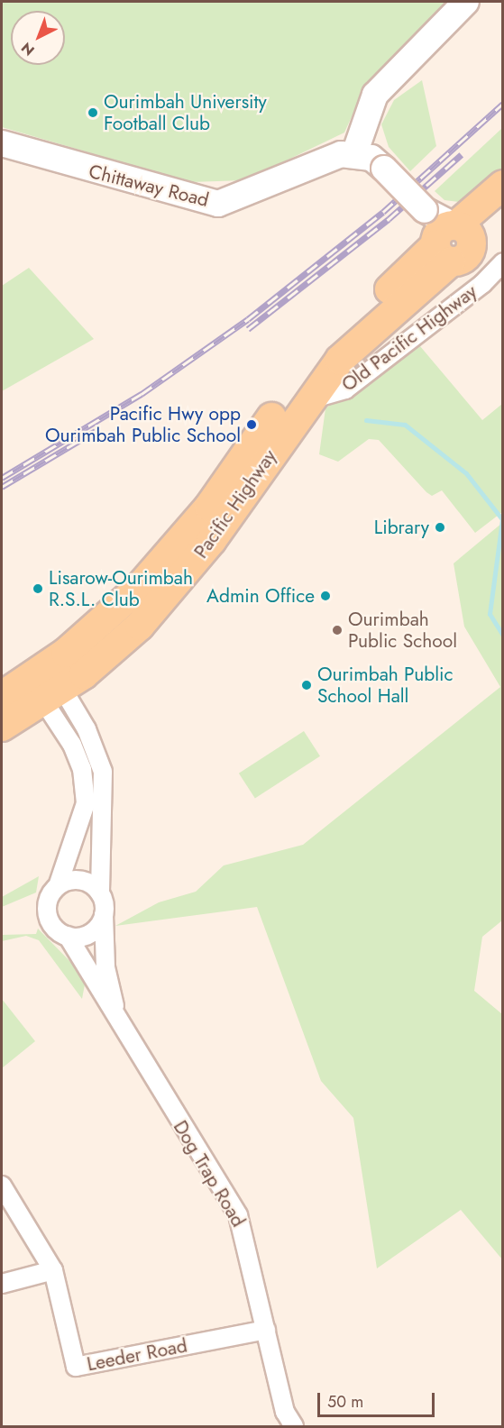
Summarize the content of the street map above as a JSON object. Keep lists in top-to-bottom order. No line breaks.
{"streets":{"main road":["Chittaway Road","Pacific Highway"],"street":["Old Pacific Highway","Dog Trap Road","Leeder Road"]},"crossings":[["Old Pacific Highway","Pacific Highway"],["Dog Trap Road","Leeder Road"]],"places":["Ourimbah University Football Club","Pacific Hwy opp Ourimbah Public School","Library","Lisarow-Ourimbah R.S.L. Club","Admin Office","Ourimbah Public School","Ourimbah Public School Hall"],"scale_bar":"50 m","north":"bottom left"}
